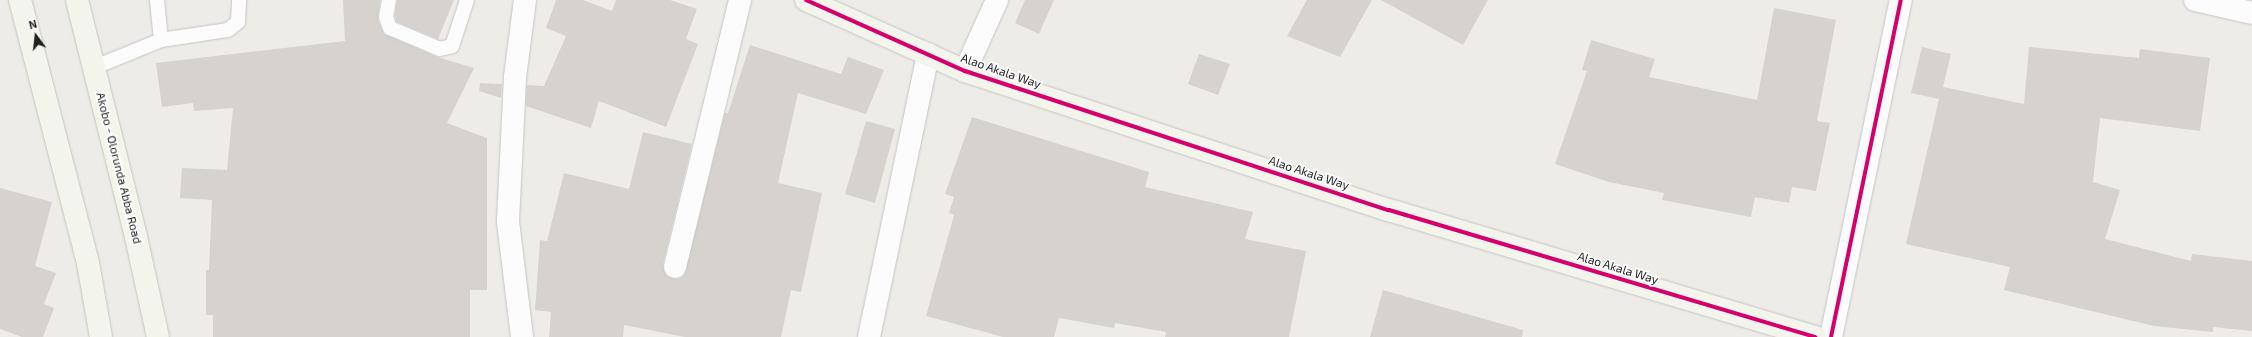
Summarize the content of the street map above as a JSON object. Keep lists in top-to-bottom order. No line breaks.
{"streets":{"street":["Alao Akala Way","Akobo - Olorunda Abba Road"]},"north":"top"}
